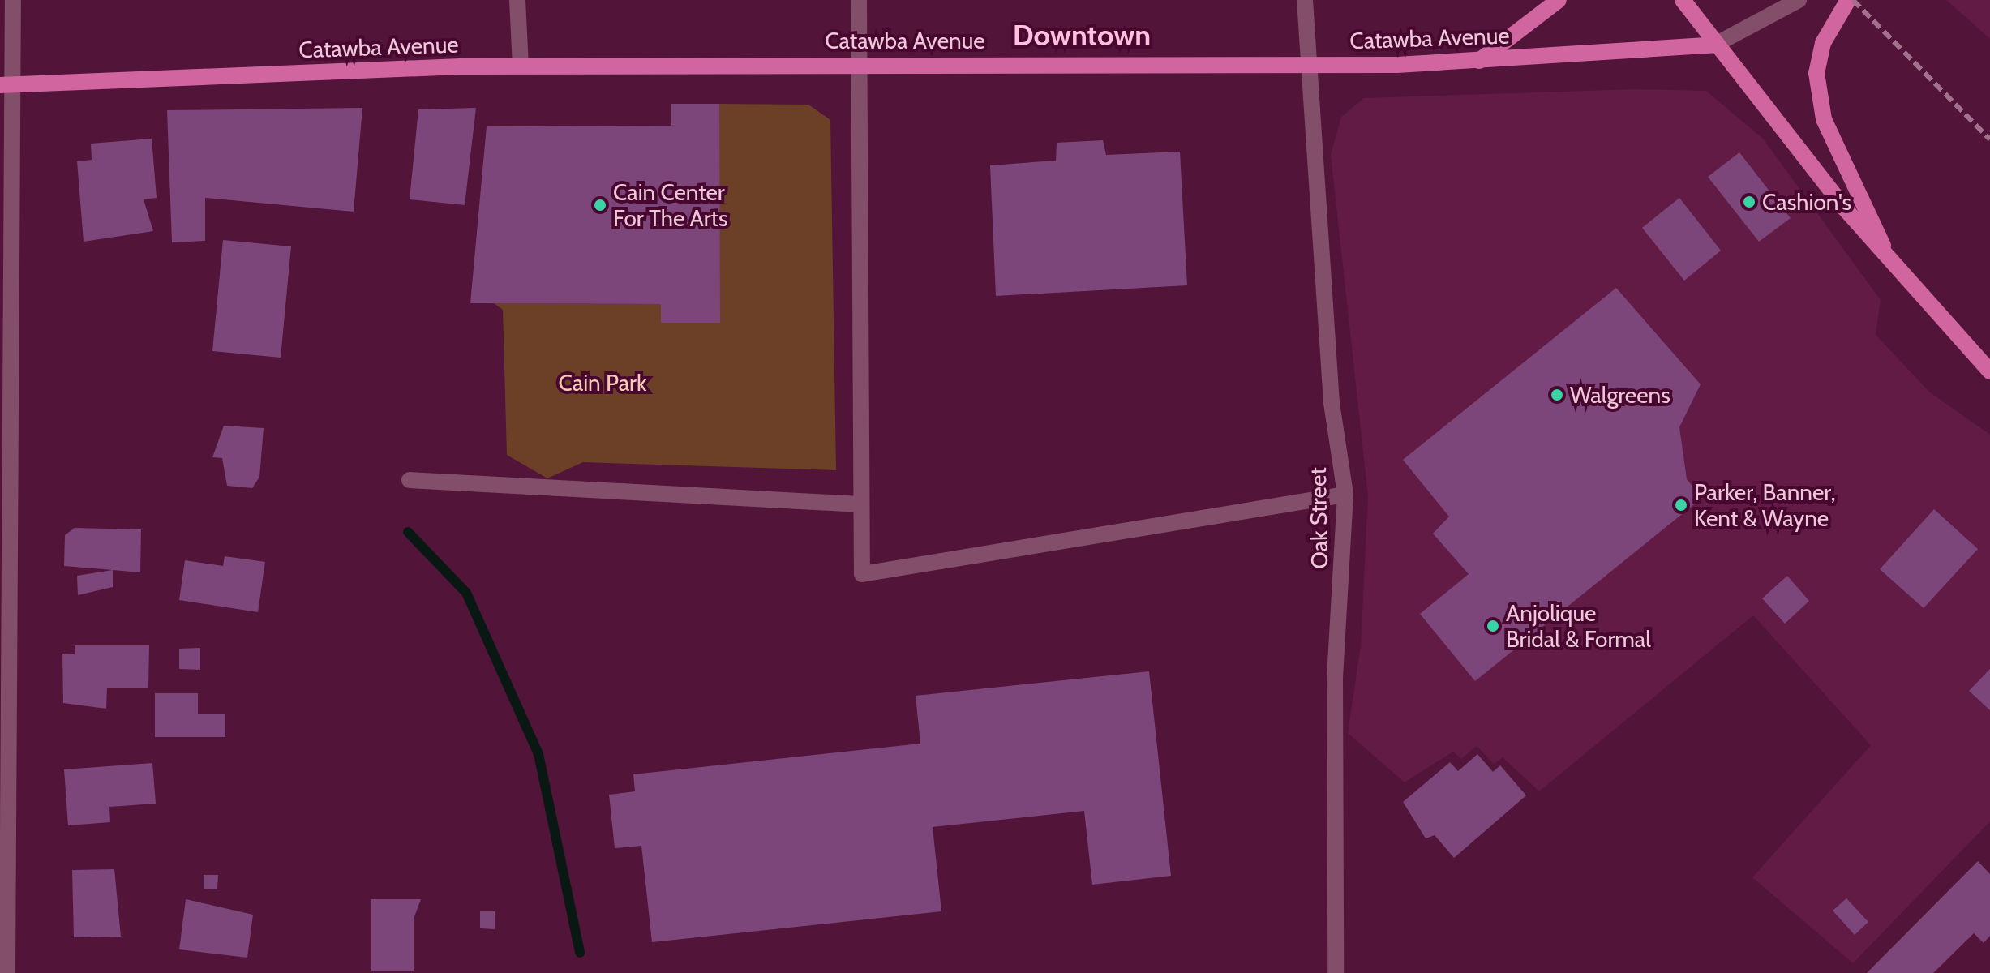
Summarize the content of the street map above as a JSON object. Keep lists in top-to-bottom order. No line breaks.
{"streets":{"main road":["Catawba Avenue"],"street":["Oak Street"]},"crossings":[["Catawba Avenue","Oak Street"]],"districts":["Downtown"],"parks":["Cain Park"],"places":["Cashion's","Cain Center For The Arts","Walgreens","Parker, Banner, Kent & Wayne","Anjolique Bridal & Formal"]}
